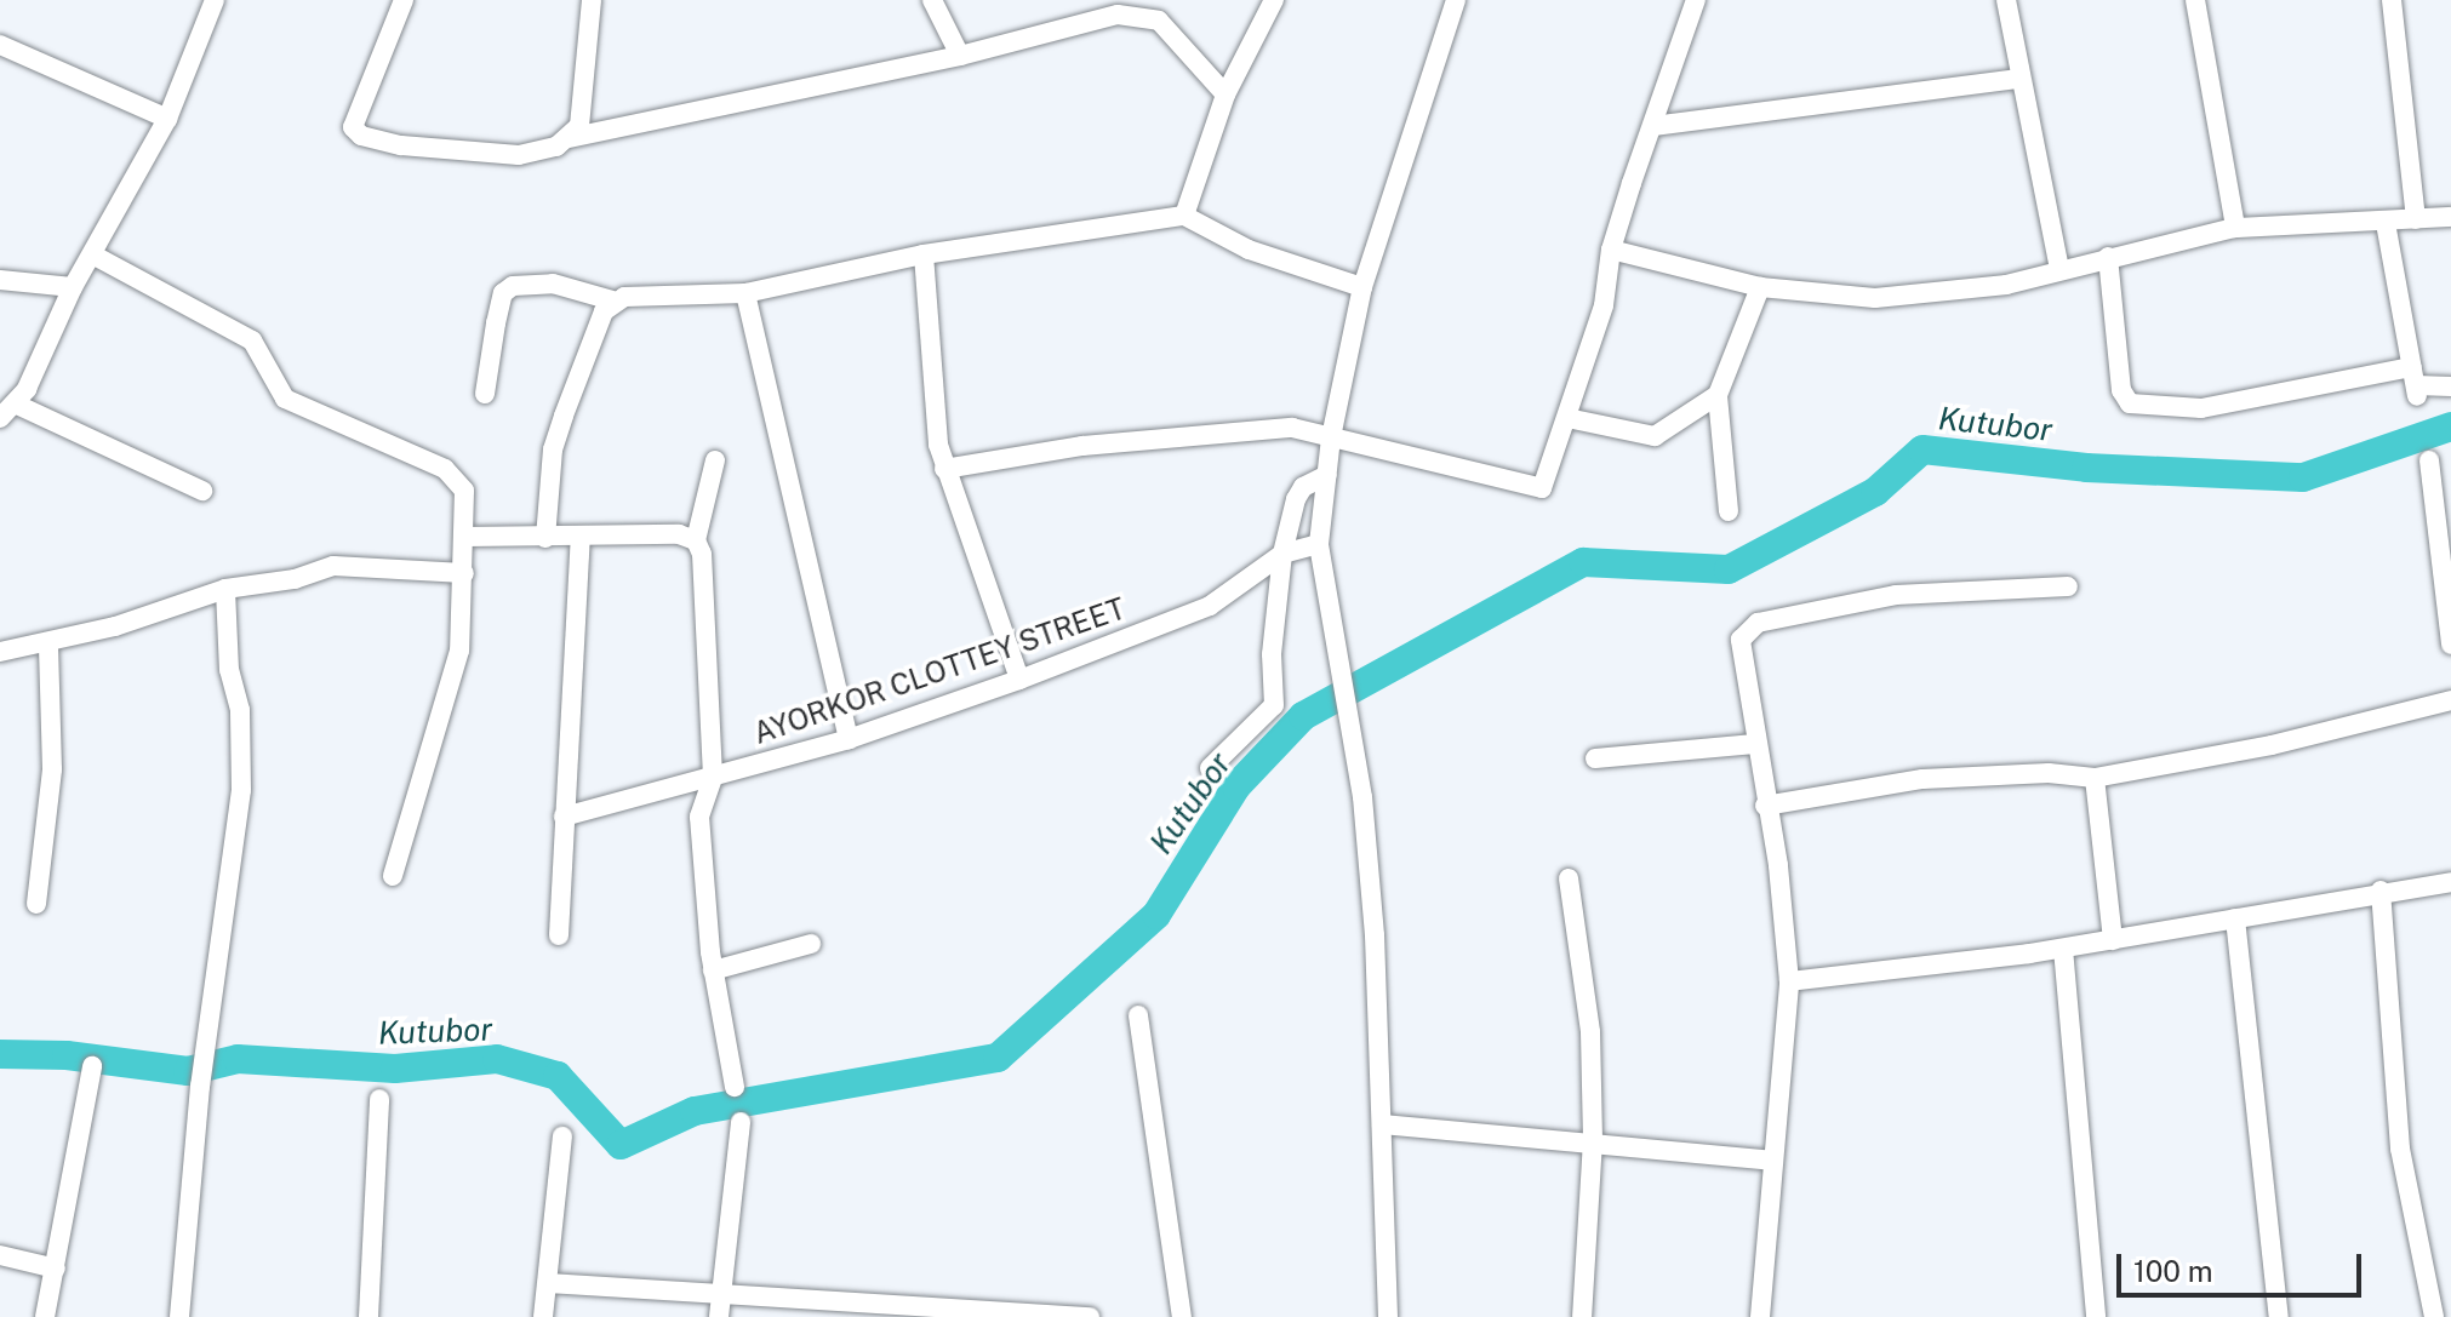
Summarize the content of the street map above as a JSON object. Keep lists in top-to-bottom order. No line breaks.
{"streets":{"street":["AYORKOR CLOTTEY STREET"]},"water":["Kutubor"],"scale_bar":"100 m"}
